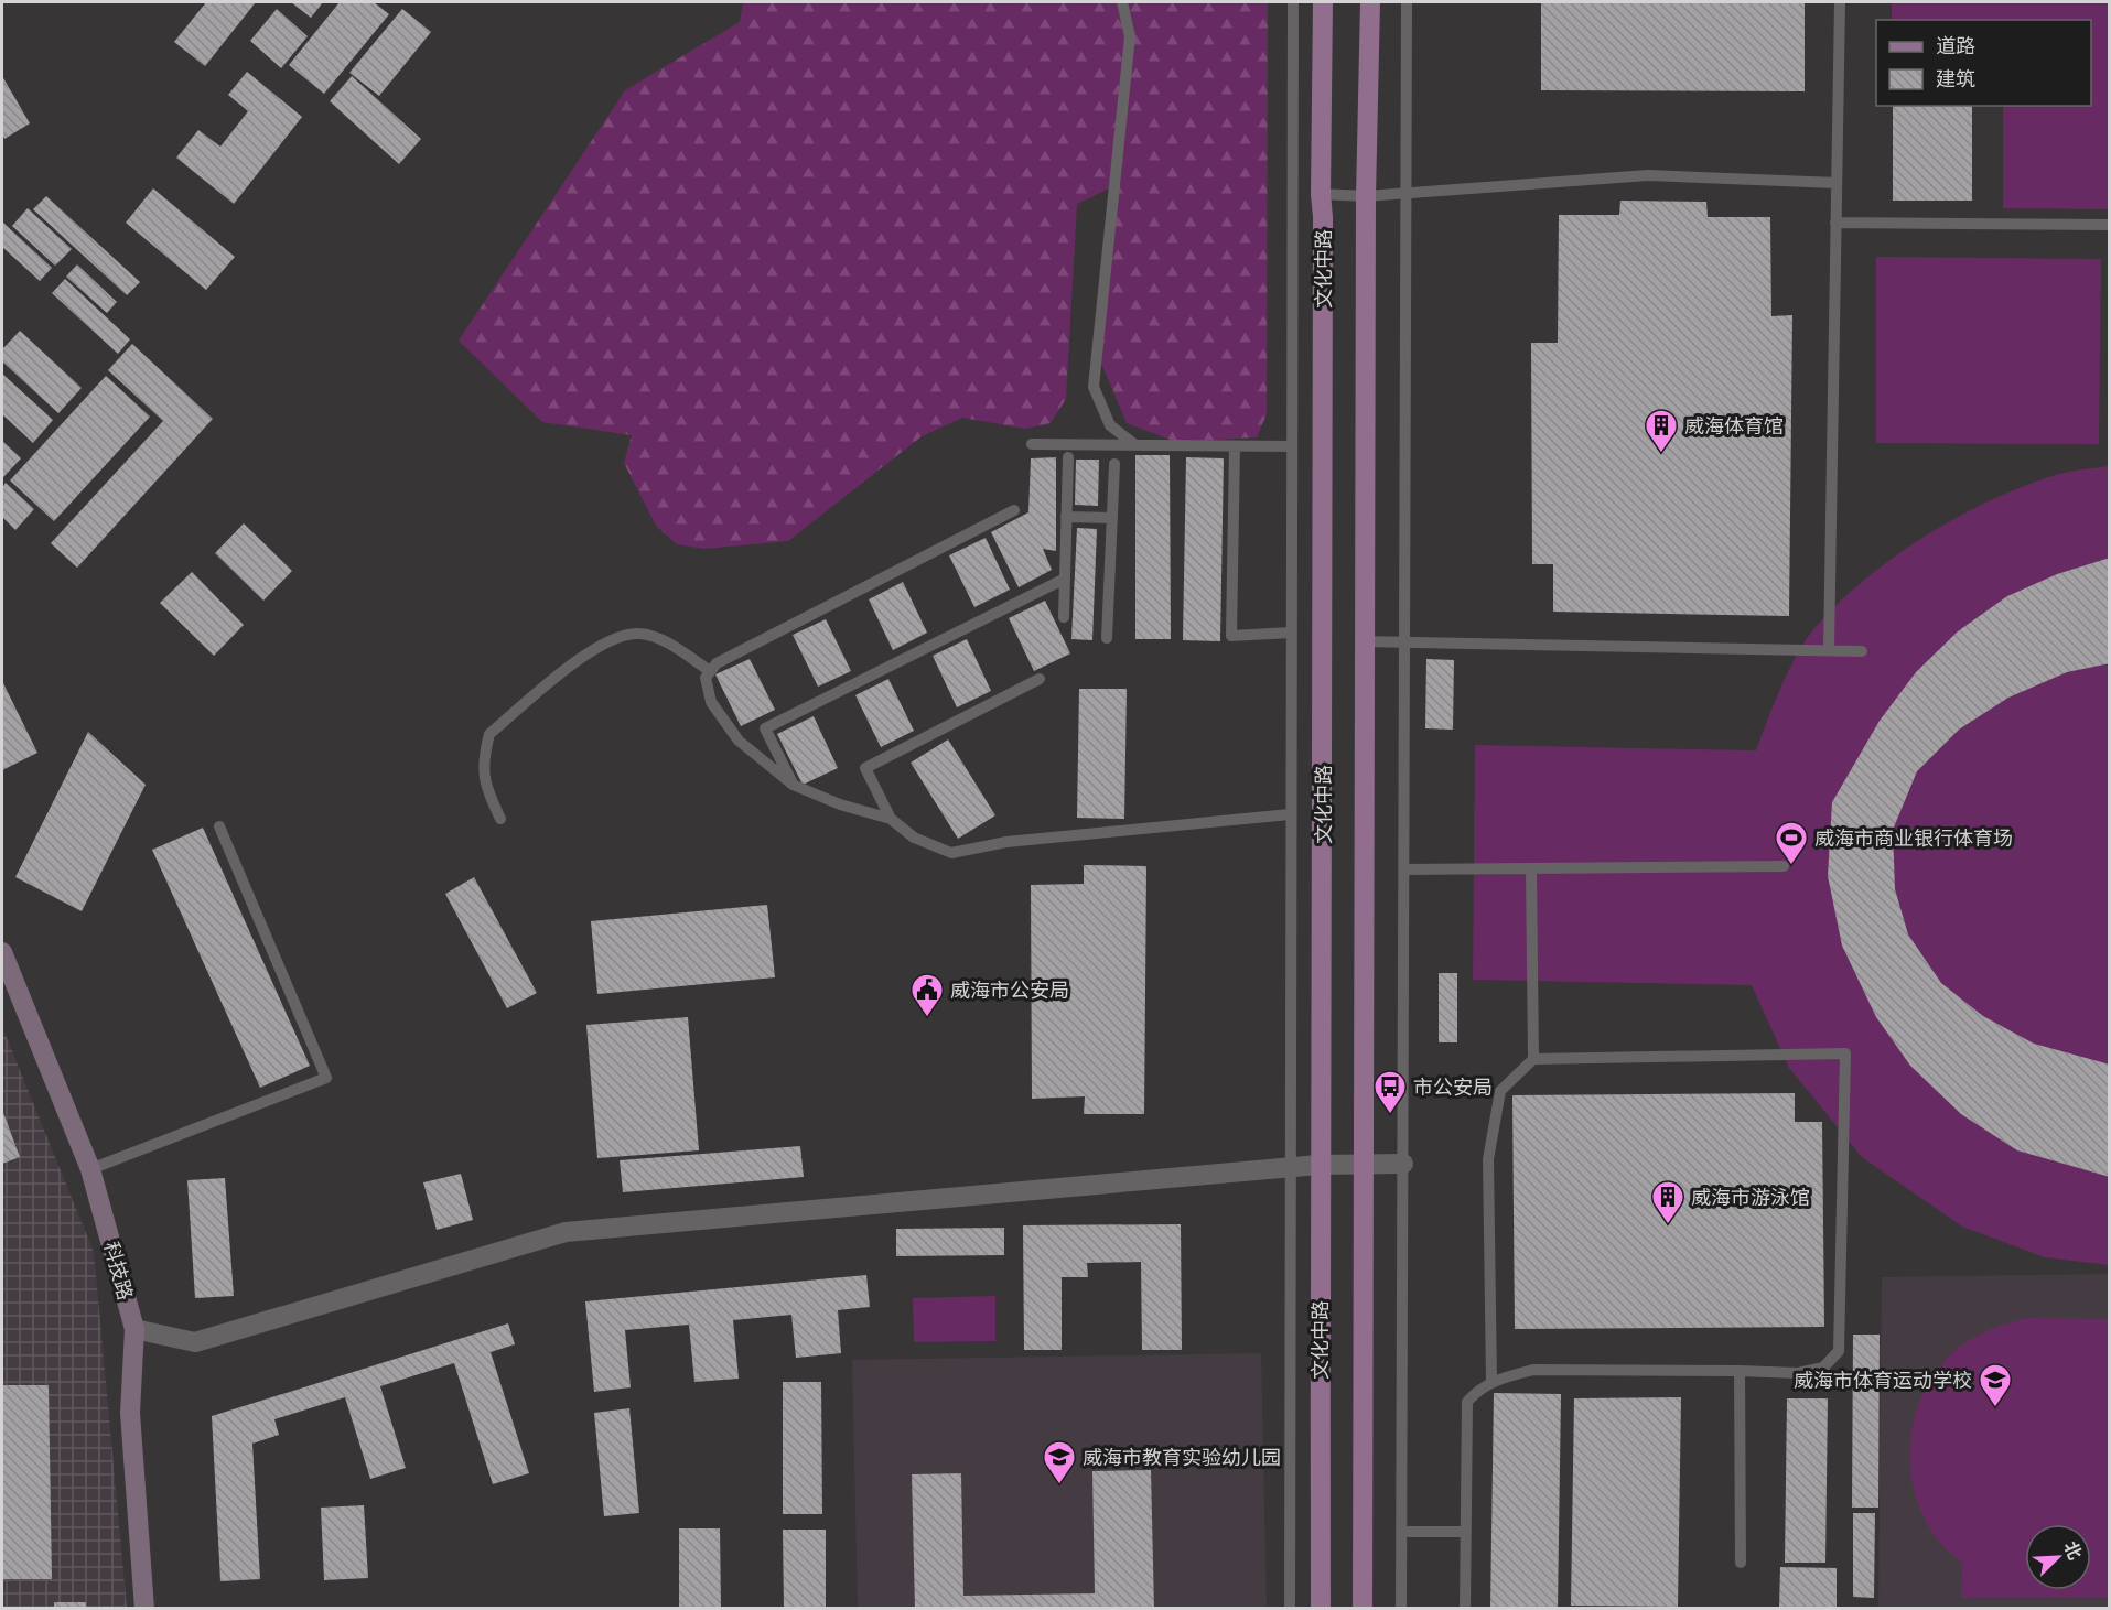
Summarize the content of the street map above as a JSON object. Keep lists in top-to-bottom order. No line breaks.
{"streets":{"main road":["文化中路","科技路"]},"places":{"building":["威海体育馆","威海市游泳馆"],"sports":["威海市商业银行体育场"],"public building":["威海市公安局"],"bus stop":["市公安局"],"school or university":["威海市体育运动学校","威海市教育实验幼儿园"]},"legend":["道路","建筑"],"north":"top right"}
